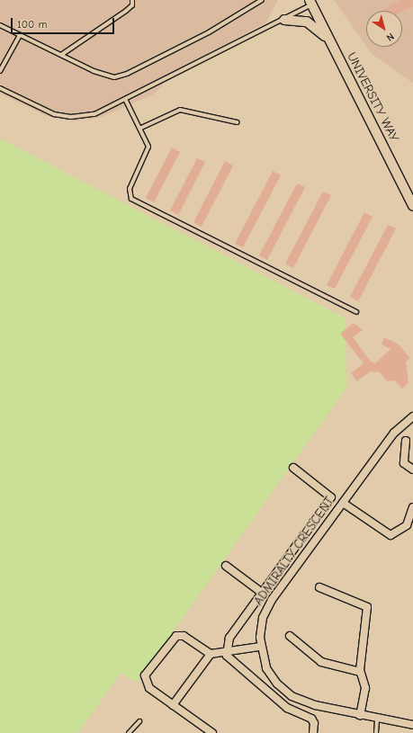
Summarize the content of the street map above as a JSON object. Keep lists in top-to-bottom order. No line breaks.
{"streets":{"street":["UNIVERSITY WAY","ADMIRALTY CRESCENT"]},"scale_bar":"100 m","north":"bottom right"}
